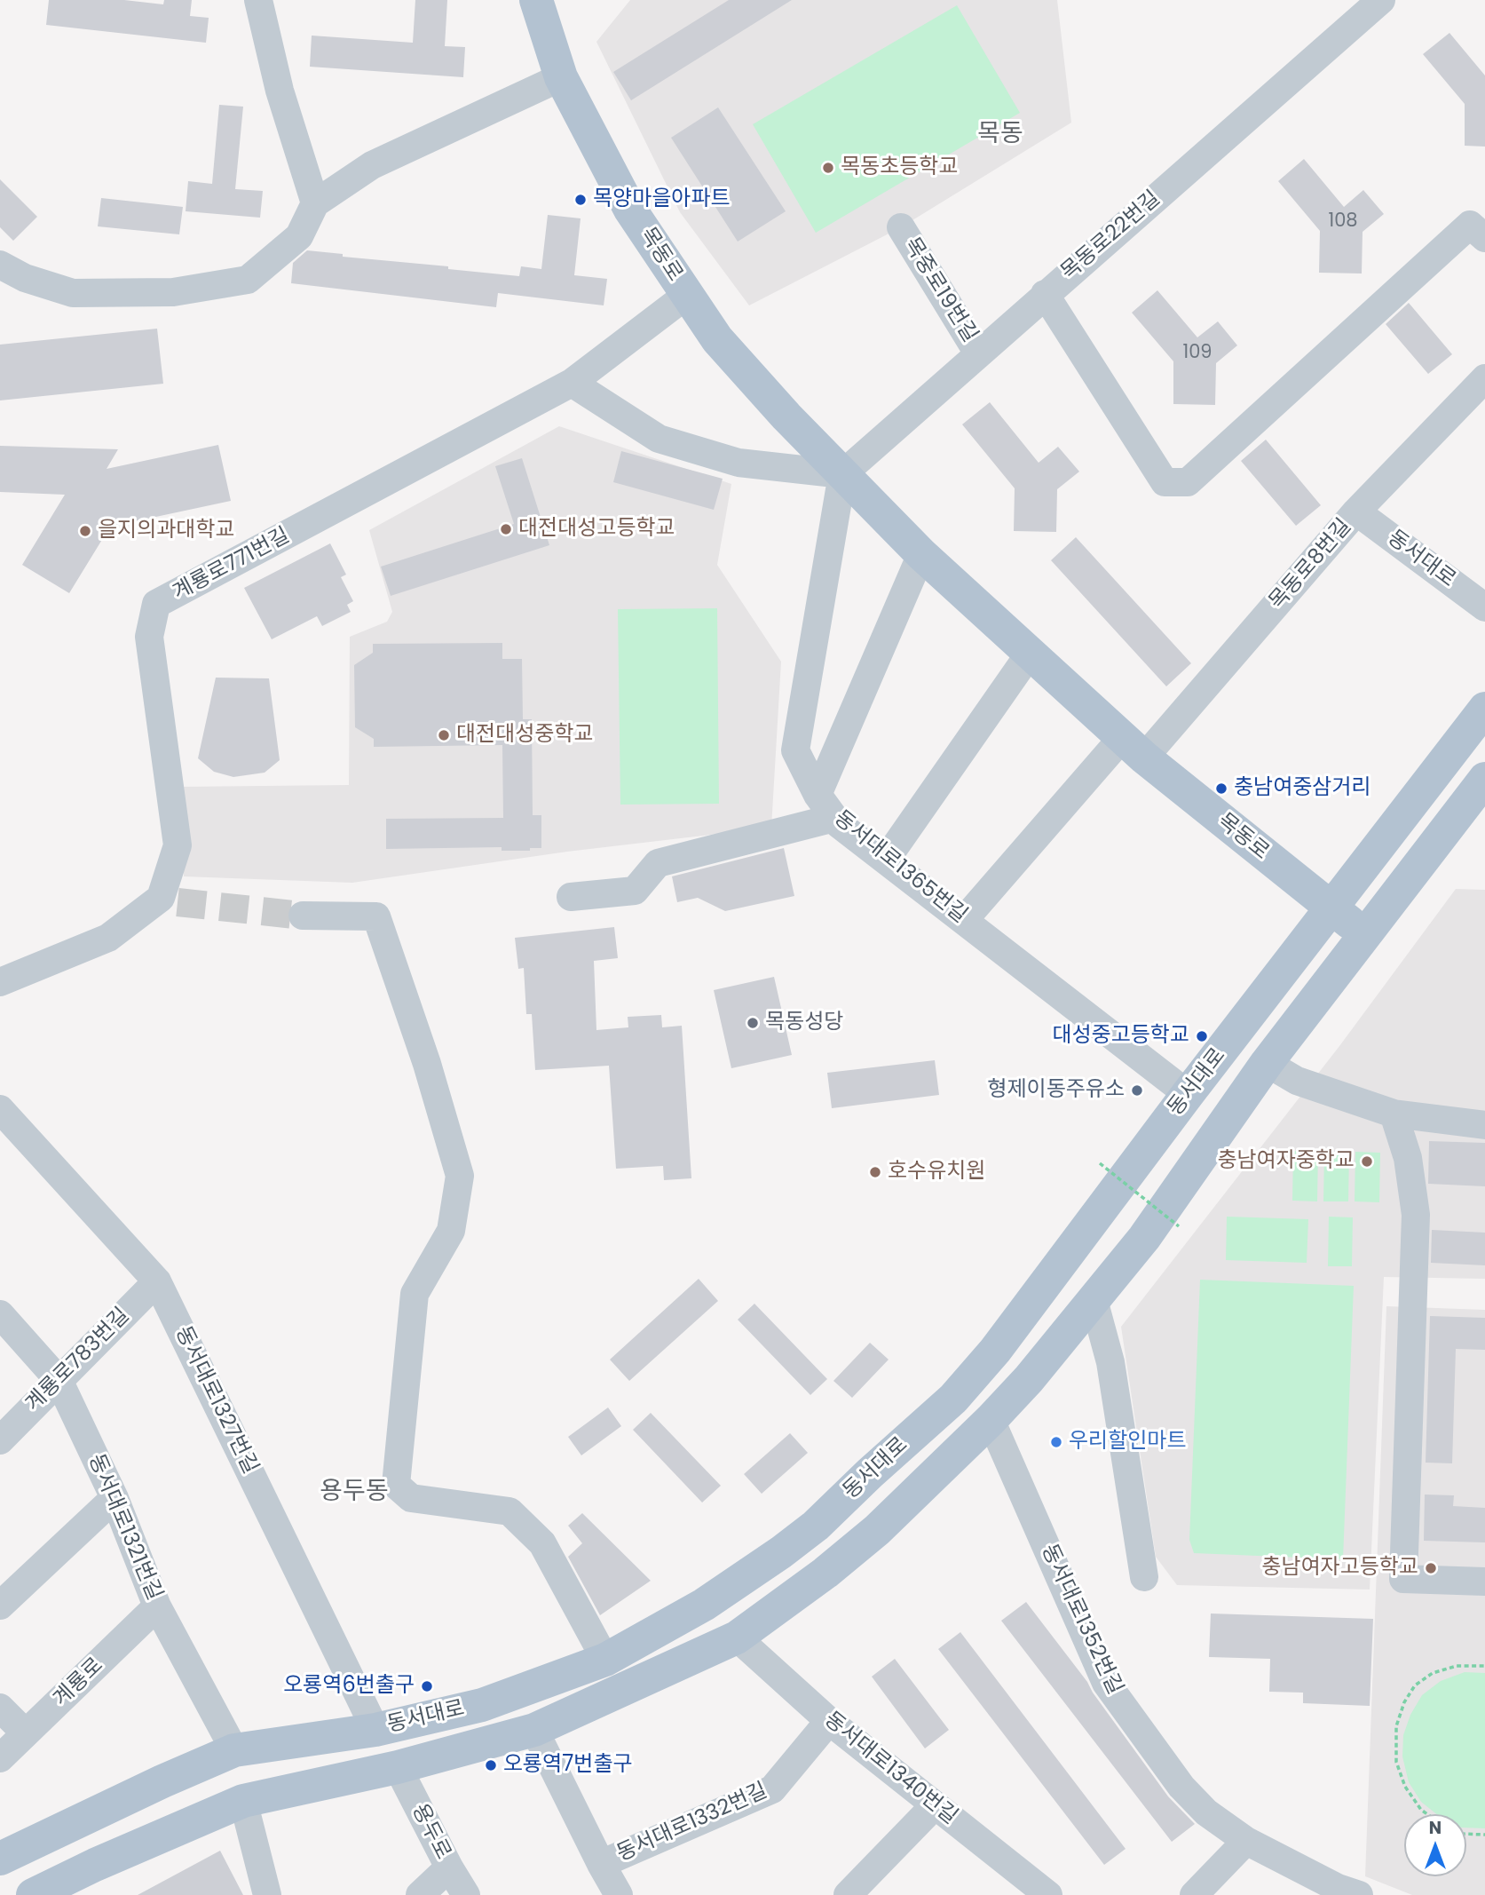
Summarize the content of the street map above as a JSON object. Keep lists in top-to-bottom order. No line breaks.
{"streets":{"main road":["목동로","동서대로"],"street":["목동로22번길","목중로19번길","계룡로771번길","목동로8번길","동서대로1365번길","계룡로783번길","동서대로1327번길","동서대로1321번길","동서대로1352번길","계룡로","동서대로1340번길","동서대로1332번길","용두로"]},"crossings":[["목동로22번길","목동로"],["목동로22번길","목중로19번길"],["목동로22번길","동서대로1365번길"],["목동로","동서대로"],["목동로","계룡로771번길"],["목동로","목동로8번길"],["목동로","동서대로1365번길"],["동서대로","목동로8번길"],["동서대로","동서대로1365번길"],["동서대로","동서대로1327번길"],["동서대로","동서대로1321번길"],["동서대로","동서대로1352번길"],["동서대로","동서대로1340번길"],["동서대로","동서대로1332번길"],["동서대로","용두로"],["계룡로783번길","동서대로1327번길"],["계룡로783번길","동서대로1321번길"],["동서대로1321번길","계룡로"],["동서대로1340번길","동서대로1332번길"]],"districts":["목동","용두동"],"places":["목동초등학교","목양마을아파트","대전대성고등학교","을지의과대학교","대전대성중학교","충남여중삼거리","목동성당","대성중고등학교","형제이동주유소","충남여자중학교","호수유치원","우리할인마트","충남여자고등학교","오룡역6번출구","오룡역7번출구"],"house_numbers":["108","109"],"north":"top"}
